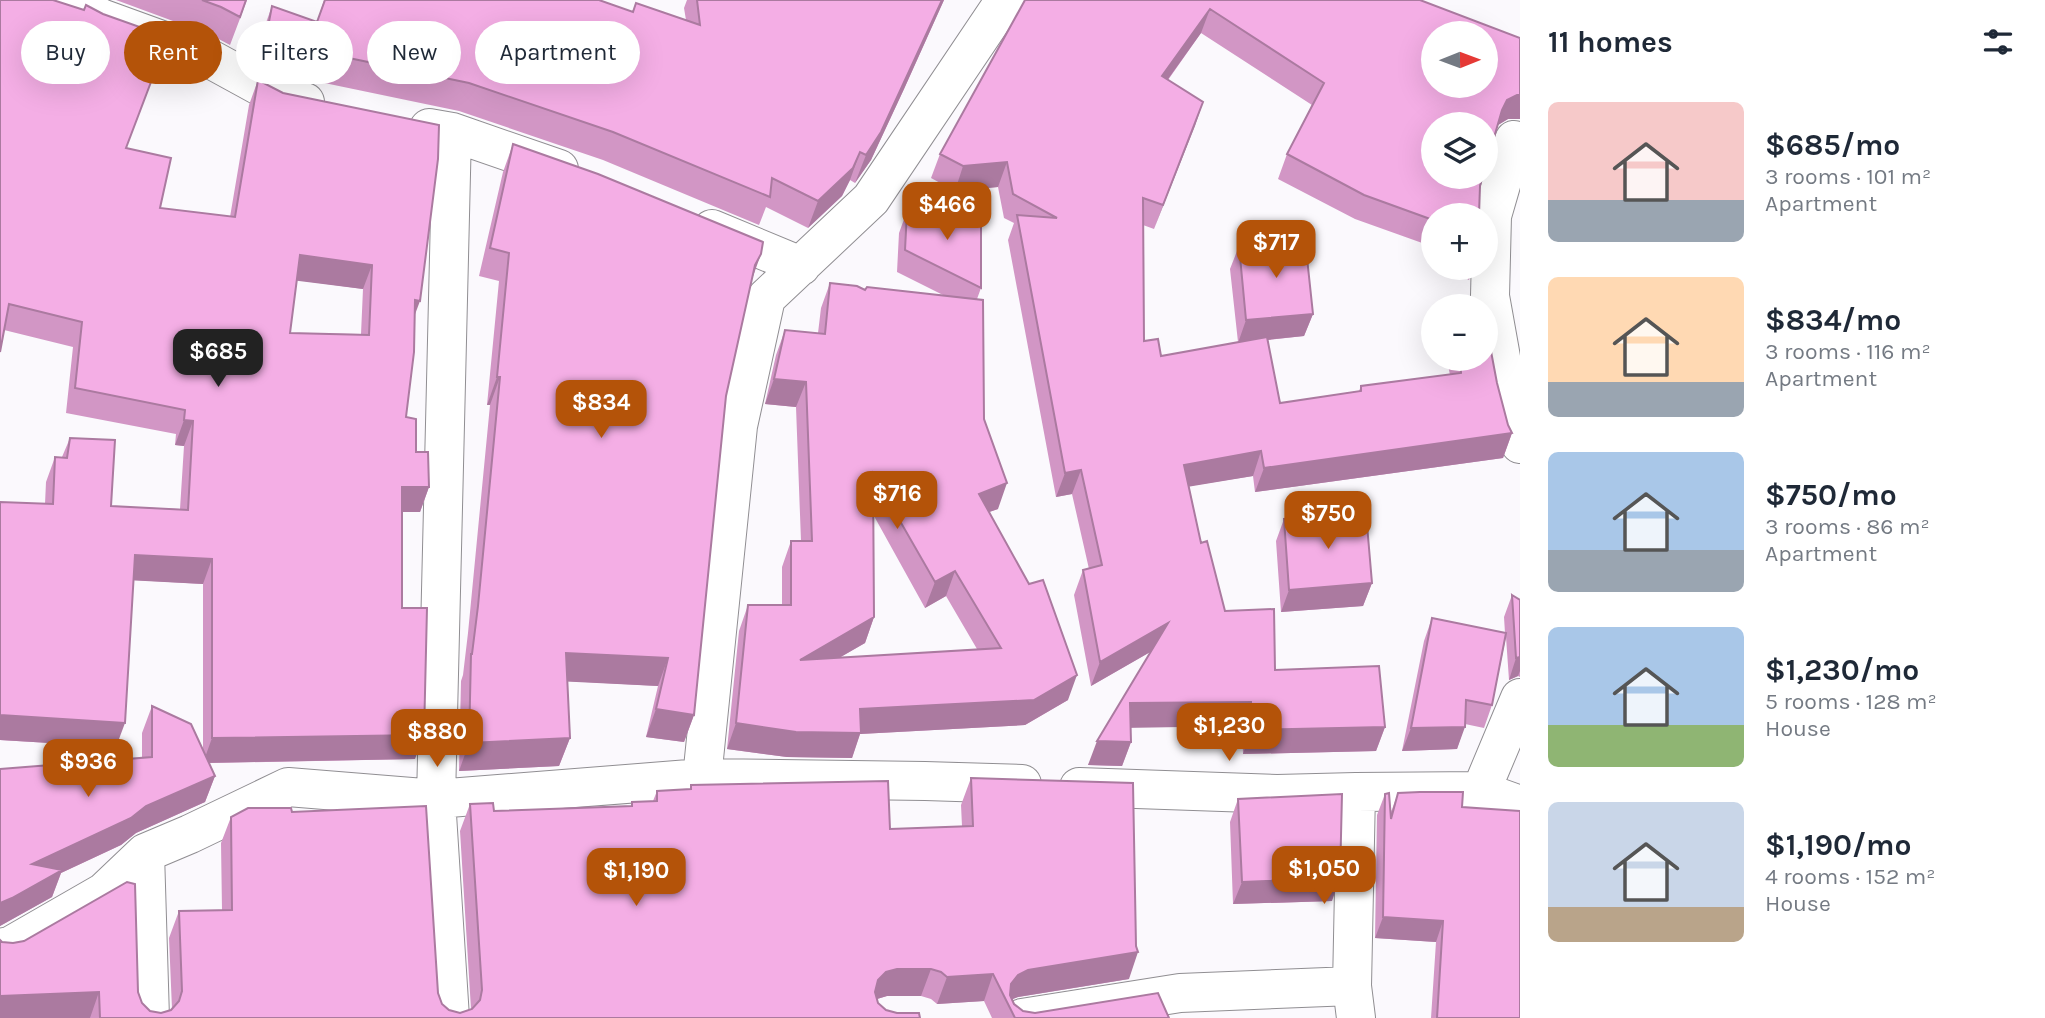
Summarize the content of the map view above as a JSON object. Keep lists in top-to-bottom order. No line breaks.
{"north":"right","page":{"heading":"11 homes","map_buttons":["+","−"],"chip":["Buy","Rent","Filters","New","Apartment"],"list":[{"name":"$685/mo","note":"3 rooms · 101 m² · Apartment"},{"name":"$834/mo","note":"3 rooms · 116 m² · Apartment"},{"name":"$750/mo","note":"3 rooms · 86 m² · Apartment"},{"name":"$1,230/mo","note":"5 rooms · 128 m² · House"},{"name":"$1,190/mo","note":"4 rooms · 152 m² · House"}],"price":["$466","$717","$685","$834","$716","$750","$1,230","$880","$936","$1,050","$1,190"]}}
